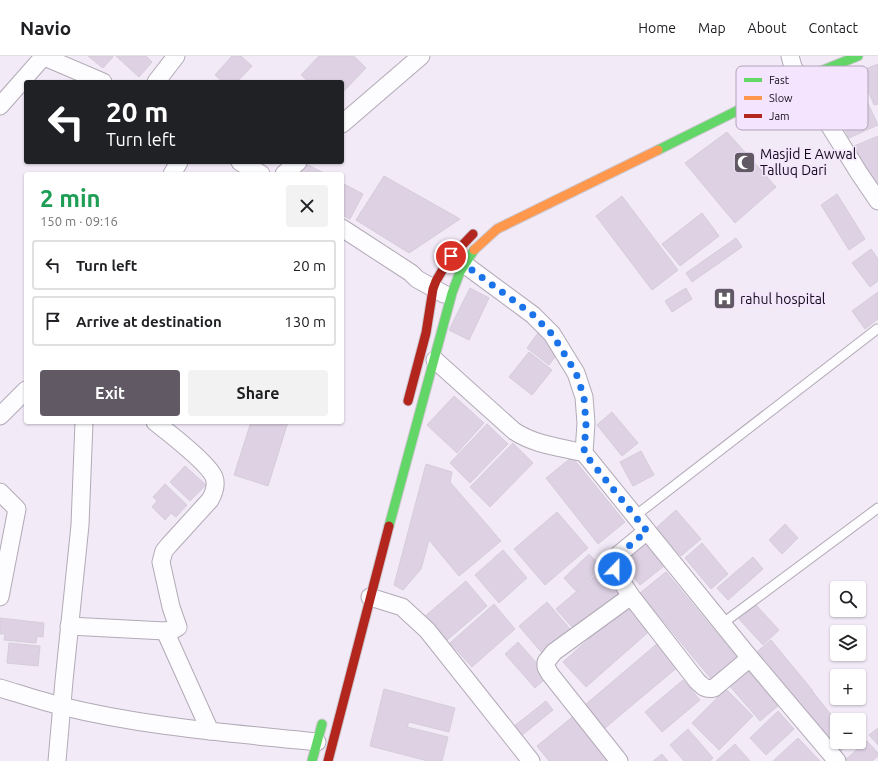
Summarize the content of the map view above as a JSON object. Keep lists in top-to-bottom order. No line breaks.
{"places":{"mosque":["Masjid E Awwal Talluq Dari"],"hospital":["rahul hospital"]},"legend":["Fast","Slow","Jam"],"page":{"header":"Navio","nav":["Home","Map","About","Contact"],"turn":["20 m","Turn left"],"heading":["2 min","150 m · 09:16"],"list":[{"name":"Turn left","value":"20 m"},{"name":"Arrive at destination","value":"130 m"}],"buttons":["Exit","Share"],"map_buttons":["+","−"]}}
